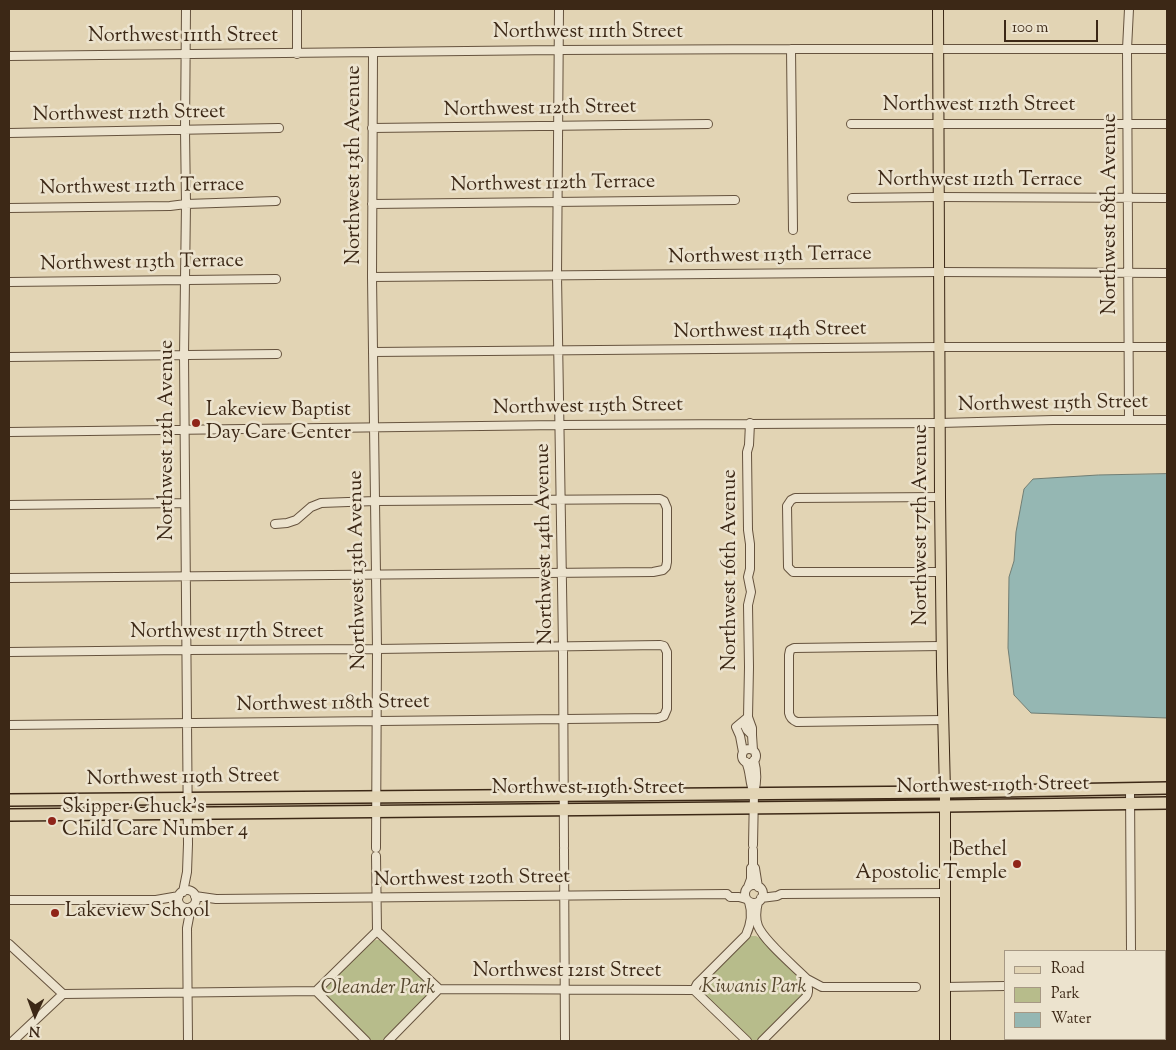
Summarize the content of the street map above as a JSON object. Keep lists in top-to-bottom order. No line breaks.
{"streets":{"highway":["Northwest 119th Street"],"main road":["Northwest 17th Avenue"],"street":["Northwest 111th Street","Northwest 112th Street","Northwest 13th Avenue","Northwest 112th Terrace","Northwest 18th Avenue","Northwest 113th Terrace","Northwest 114th Street","Northwest 115th Street","Northwest 12th Avenue","Northwest 14th Avenue","Northwest 16th Avenue","Northwest 117th Street","Northwest 118th Street","Northwest 120th Street","Northwest 121st Street"]},"crossings":[["Northwest 111th Street","Northwest 13th Avenue"],["Northwest 111th Street","Northwest 18th Avenue"],["Northwest 111th Street","Northwest 12th Avenue"],["Northwest 111th Street","Northwest 17th Avenue"],["Northwest 111th Street","Northwest 14th Avenue"],["Northwest 112th Street","Northwest 13th Avenue"],["Northwest 112th Street","Northwest 18th Avenue"],["Northwest 112th Street","Northwest 12th Avenue"],["Northwest 112th Street","Northwest 17th Avenue"],["Northwest 112th Street","Northwest 14th Avenue"],["Northwest 13th Avenue","Northwest 112th Terrace"],["Northwest 13th Avenue","Northwest 113th Terrace"],["Northwest 13th Avenue","Northwest 114th Street"],["Northwest 13th Avenue","Northwest 115th Street"],["Northwest 13th Avenue","Northwest 117th Street"],["Northwest 13th Avenue","Northwest 118th Street"],["Northwest 13th Avenue","Northwest 119th Street"],["Northwest 112th Terrace","Northwest 18th Avenue"],["Northwest 112th Terrace","Northwest 12th Avenue"],["Northwest 112th Terrace","Northwest 17th Avenue"],["Northwest 112th Terrace","Northwest 14th Avenue"],["Northwest 18th Avenue","Northwest 113th Terrace"],["Northwest 18th Avenue","Northwest 114th Street"],["Northwest 18th Avenue","Northwest 115th Street"],["Northwest 113th Terrace","Northwest 12th Avenue"],["Northwest 113th Terrace","Northwest 17th Avenue"],["Northwest 113th Terrace","Northwest 14th Avenue"],["Northwest 114th Street","Northwest 17th Avenue"],["Northwest 114th Street","Northwest 14th Avenue"],["Northwest 115th Street","Northwest 12th Avenue"],["Northwest 115th Street","Northwest 17th Avenue"],["Northwest 115th Street","Northwest 14th Avenue"],["Northwest 115th Street","Northwest 16th Avenue"],["Northwest 12th Avenue","Northwest 117th Street"],["Northwest 12th Avenue","Northwest 118th Street"],["Northwest 12th Avenue","Northwest 119th Street"],["Northwest 12th Avenue","Northwest 120th Street"],["Northwest 17th Avenue","Northwest 119th Street"],["Northwest 17th Avenue","Northwest 120th Street"],["Northwest 14th Avenue","Northwest 117th Street"],["Northwest 14th Avenue","Northwest 118th Street"],["Northwest 14th Avenue","Northwest 119th Street"],["Northwest 14th Avenue","Northwest 120th Street"],["Northwest 14th Avenue","Northwest 121st Street"],["Northwest 16th Avenue","Northwest 119th Street"],["Northwest 117th Street","Northwest 118th Street"]],"parks":["Kiwanis Park","Oleander Park"],"places":["Lakeview Baptist Day Care Center","Skipper Chuck's Child Care Number 4","Bethel Apostolic Temple","Lakeview School"],"legend":["Road","Park","Water"],"scale_bar":"100 m","north":"bottom"}
